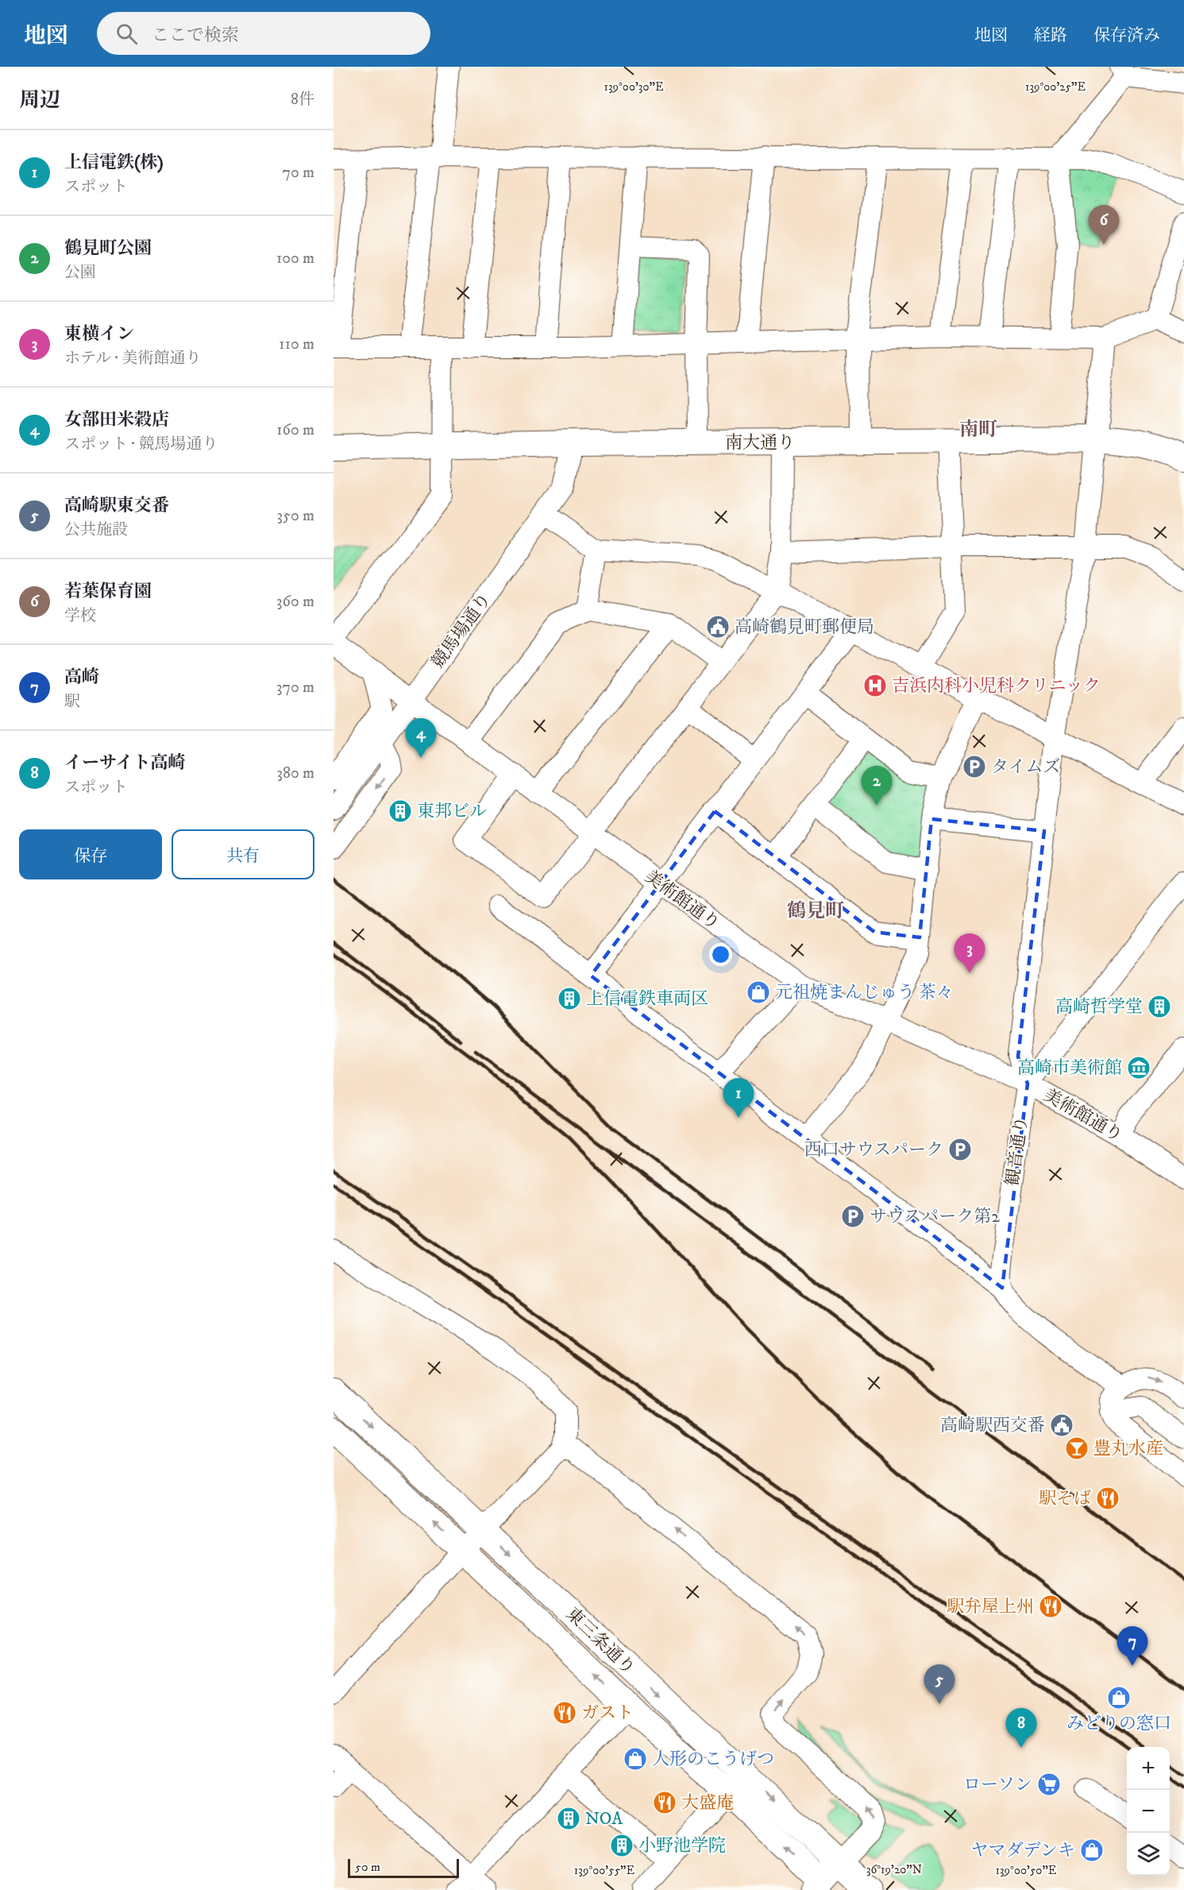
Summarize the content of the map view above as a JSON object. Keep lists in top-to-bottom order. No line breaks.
{"streets":{"highway":["東三条通り"],"main road":["南大通り"],"street":["競馬場通り","美術館通り","観音通り"]},"crossings":[["南大通り","競馬場通り"],["競馬場通り","美術館通り"],["美術館通り","観音通り"]],"districts":["南町","鶴見町"],"places":{"public building":["高崎鶴見町郵便局","高崎駅西交番"],"hospital":["吉浜内科小児科クリニック"],"parking":["タイムズ","西口サウスパーク","サウスパーク第2"],"building":["東邦ビル","上信電鉄車両区","高崎哲学堂","NOA","小野池学院"],"shop":["元祖焼まんじゅう 茶々","みどりの窓口","人形のこうげつ","ヤマダデンキ"],"museum":["高崎市美術館"],"bar":["豊丸水産"],"restaurant":["駅そば","駅弁屋上州","ガスト","大盛庵"],"supermarket":["ローソン"]},"scale_bar":"50 m","page":{"header":"地図","search":"ここで検索","nav":["地図","経路","保存済み"],"heading":["周辺","8件"],"list":[{"mark":"1","name":"上信電鉄(株)","note":"スポット","value":"70 m"},{"mark":"2","name":"鶴見町公園","note":"公園","value":"100 m"},{"mark":"3","name":"東横イン","note":"ホテル · 美術館通り","value":"110 m"},{"mark":"4","name":"女部田米穀店","note":"スポット · 競馬場通り","value":"160 m"},{"mark":"5","name":"高崎駅東交番","note":"公共施設","value":"350 m"},{"mark":"6","name":"若葉保育園","note":"学校","value":"360 m"},{"mark":"7","name":"高崎","note":"駅","value":"370 m"},{"mark":"8","name":"イーサイト高崎","note":"スポット","value":"380 m"}],"pins":["6","4","2","3","1","7","5","8"],"buttons":["保存","共有"],"map_buttons":["+","−"],"scale":"50 m"},"coordinates":["139°00'30\"E","139°00'25\"E","36°19'20\"N","139°00'55\"E","139°00'50\"E"]}
